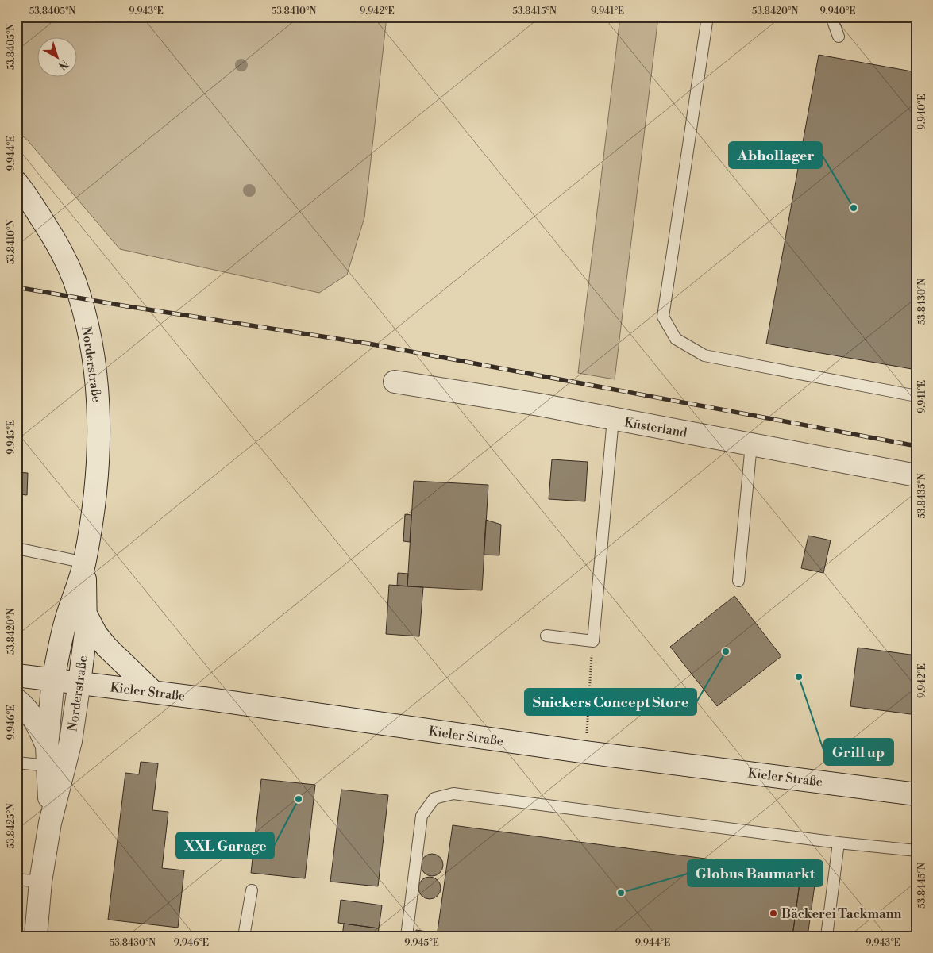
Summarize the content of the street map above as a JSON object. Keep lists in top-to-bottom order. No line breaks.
{"streets":{"main road":["Norderstraße","Küsterland","Kieler Straße"]},"crossings":[["Norderstraße","Kieler Straße"]],"places":["Abhollager","Snickers Concept Store","Grill up","XXL Garage","Globus Baumarkt","Bäckerei Tackmann"],"north":"bottom right","coordinates":["53.8405°N","9.943°E","53.8410°N","9.942°E","53.8415°N","9.941°E","53.8420°N","9.940°E","9.944°E","53.8430°N","9.945°E","53.8435°N","9.946°E","53.8425°N","53.8445°N"]}
